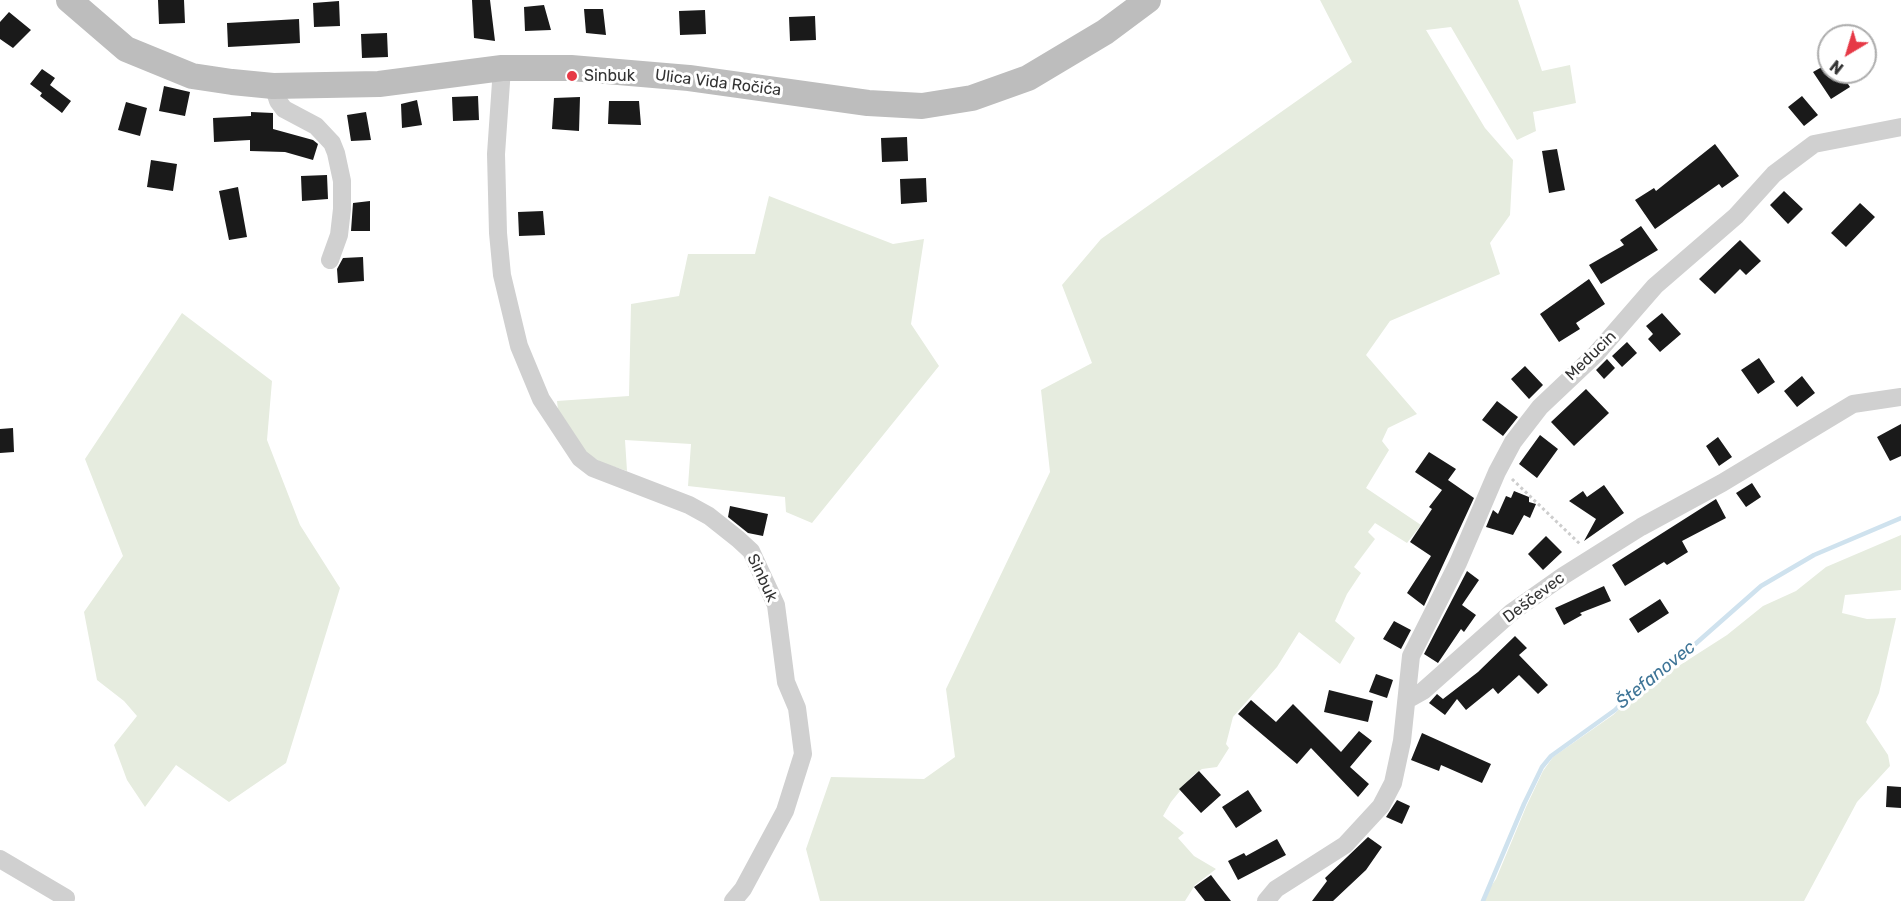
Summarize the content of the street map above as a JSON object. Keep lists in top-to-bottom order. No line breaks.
{"streets":{"main road":["Ulica Vida Ročića"],"street":["Meducin","Sinbuk","Deščevec"]},"crossings":[["Ulica Vida Ročića","Sinbuk"],["Meducin","Deščevec"]],"water":["Štefanovec"],"places":["Sinbuk"],"north":"bottom left"}
